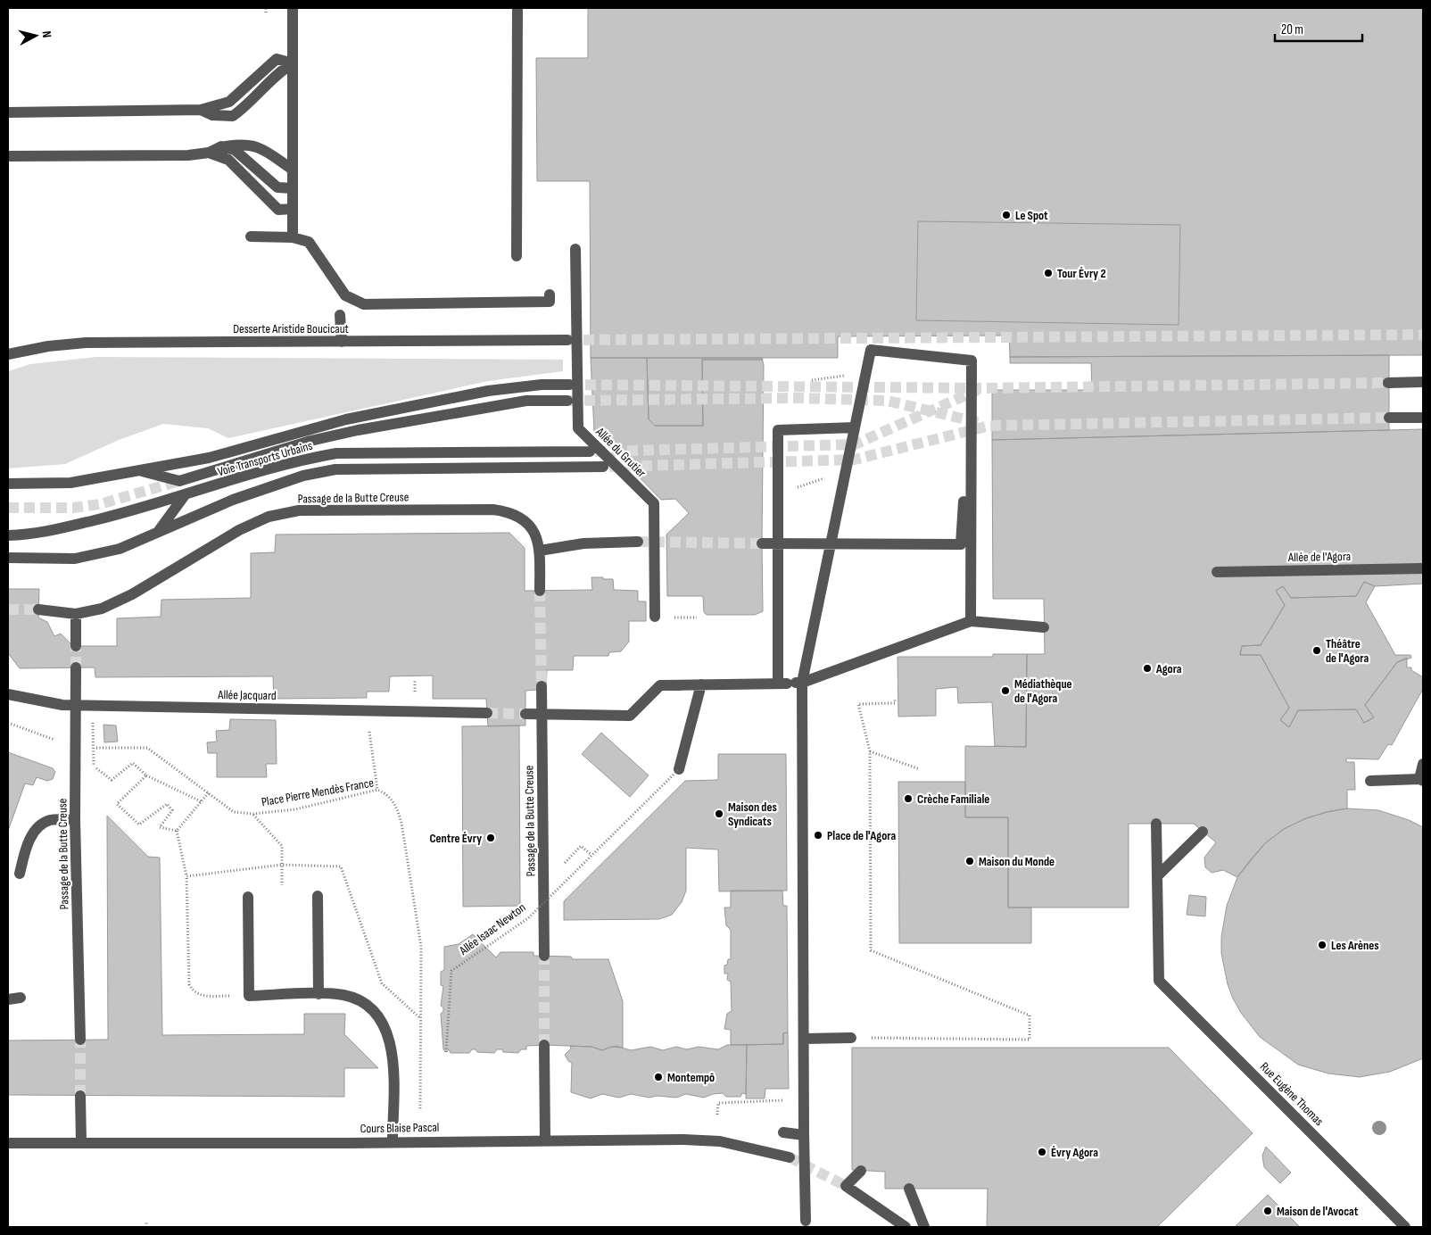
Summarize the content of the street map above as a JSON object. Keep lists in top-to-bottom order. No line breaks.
{"streets":{"street":["Desserte Aristide Boucicaut","Allée du Grutier","Voie Transports Urbains","Passage de la Butte Creuse","Allée de l'Agora","Allée Jacquard","Rue Eugène Thomas","Cours Blaise Pascal"],"path":["Place Pierre Mendès France","Allée Isaac Newton"]},"crossings":[["Passage de la Butte Creuse","Place Pierre Mendès France"]],"places":["Le Spot","Tour Évry 2","Théâtre de l'Agora","Agora","Médiathèque de l'Agora","Crèche Familiale","Maison des Syndicats","Place de l'Agora","Centre Évry","Maison du Monde","Les Arènes","Montempô","Évry Agora","Maison de l'Avocat"],"scale_bar":"20 m","north":"right"}
